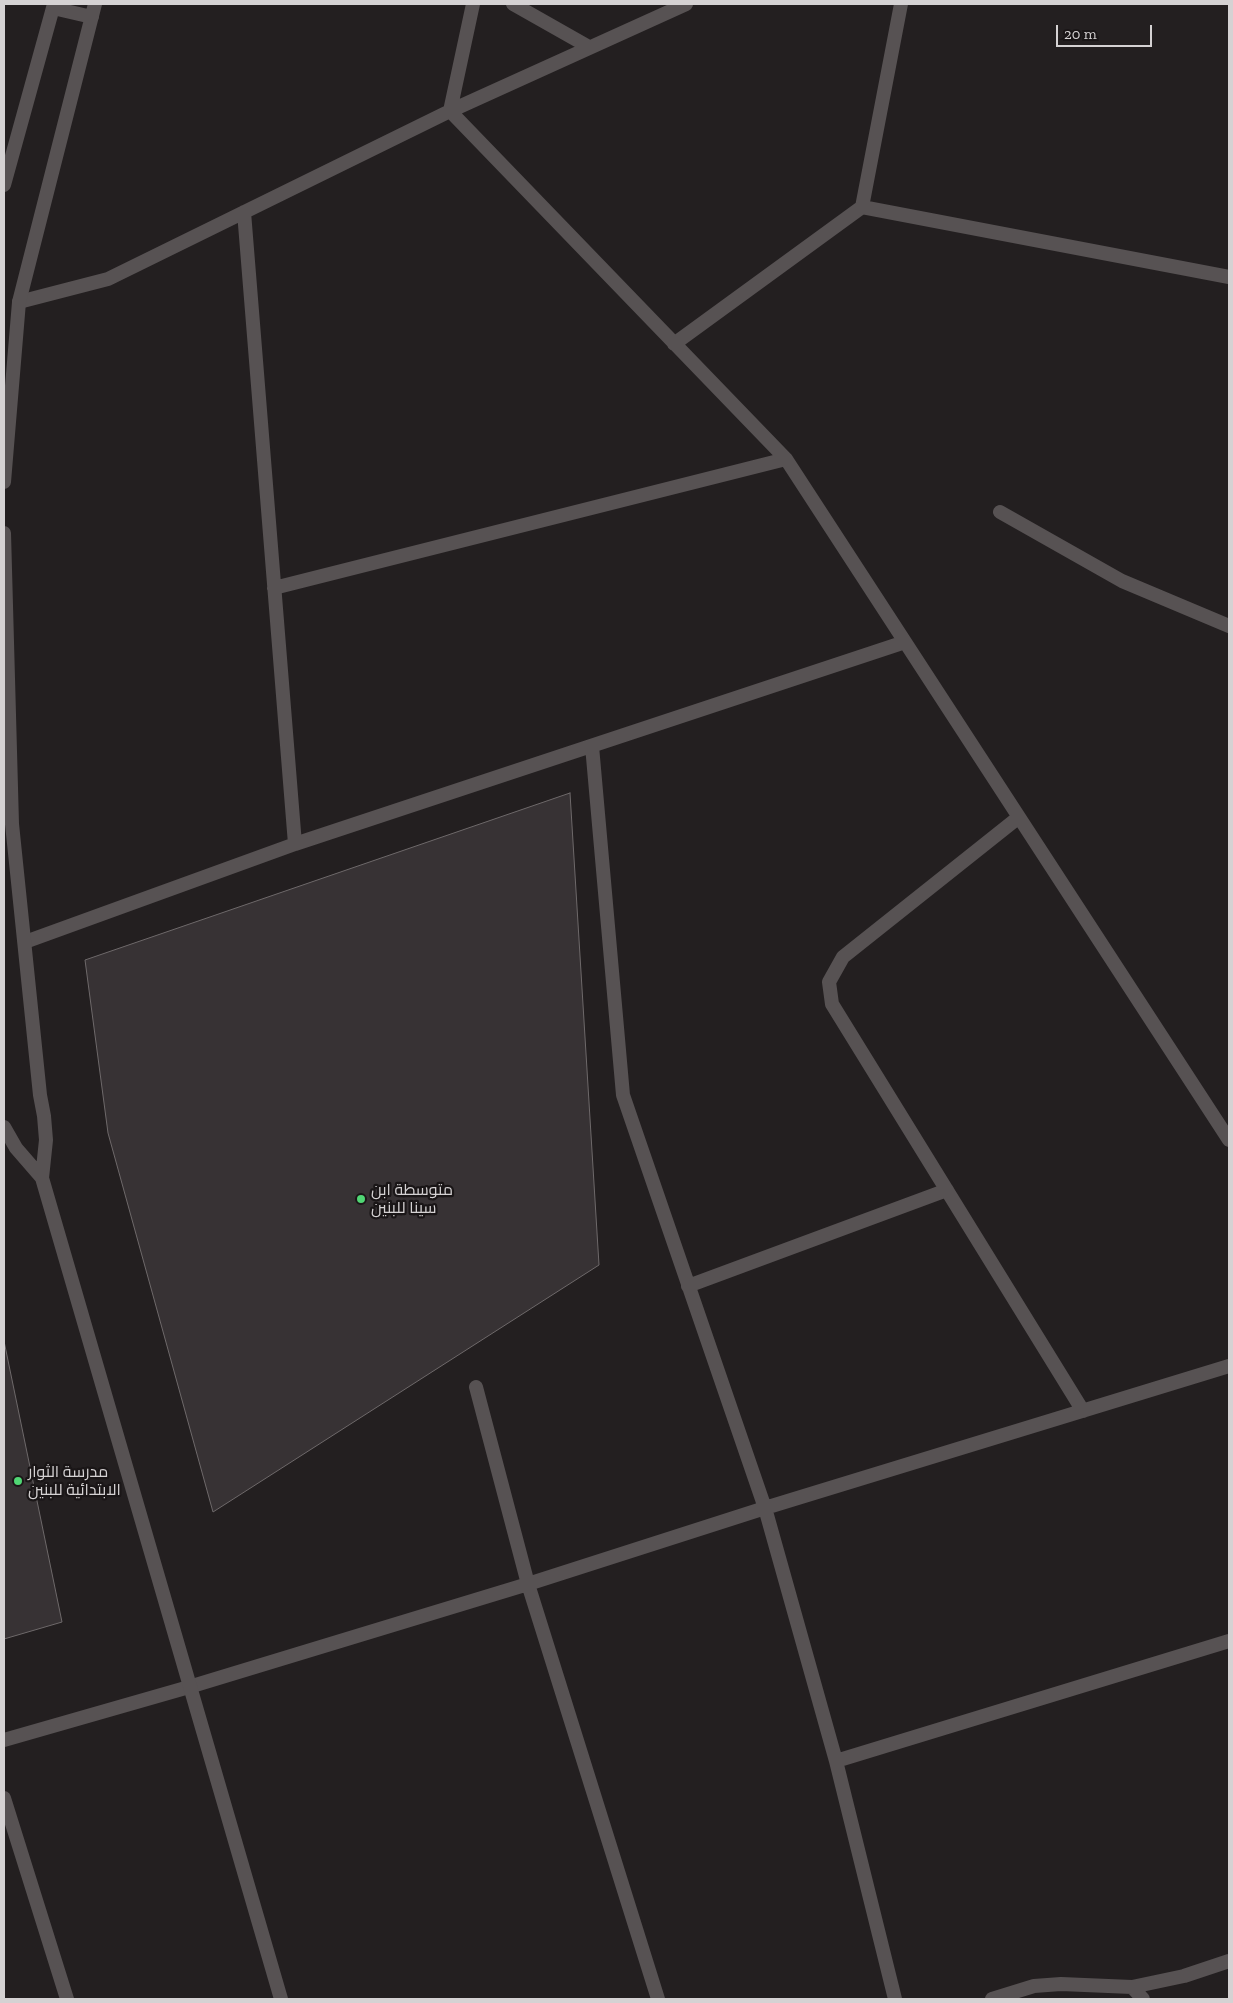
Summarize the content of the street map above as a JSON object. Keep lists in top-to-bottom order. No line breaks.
{"places":["متوسطة ابن سينا للبنين","مدرسة الثوار الابتدائية للبنين"],"scale_bar":"20 m"}
